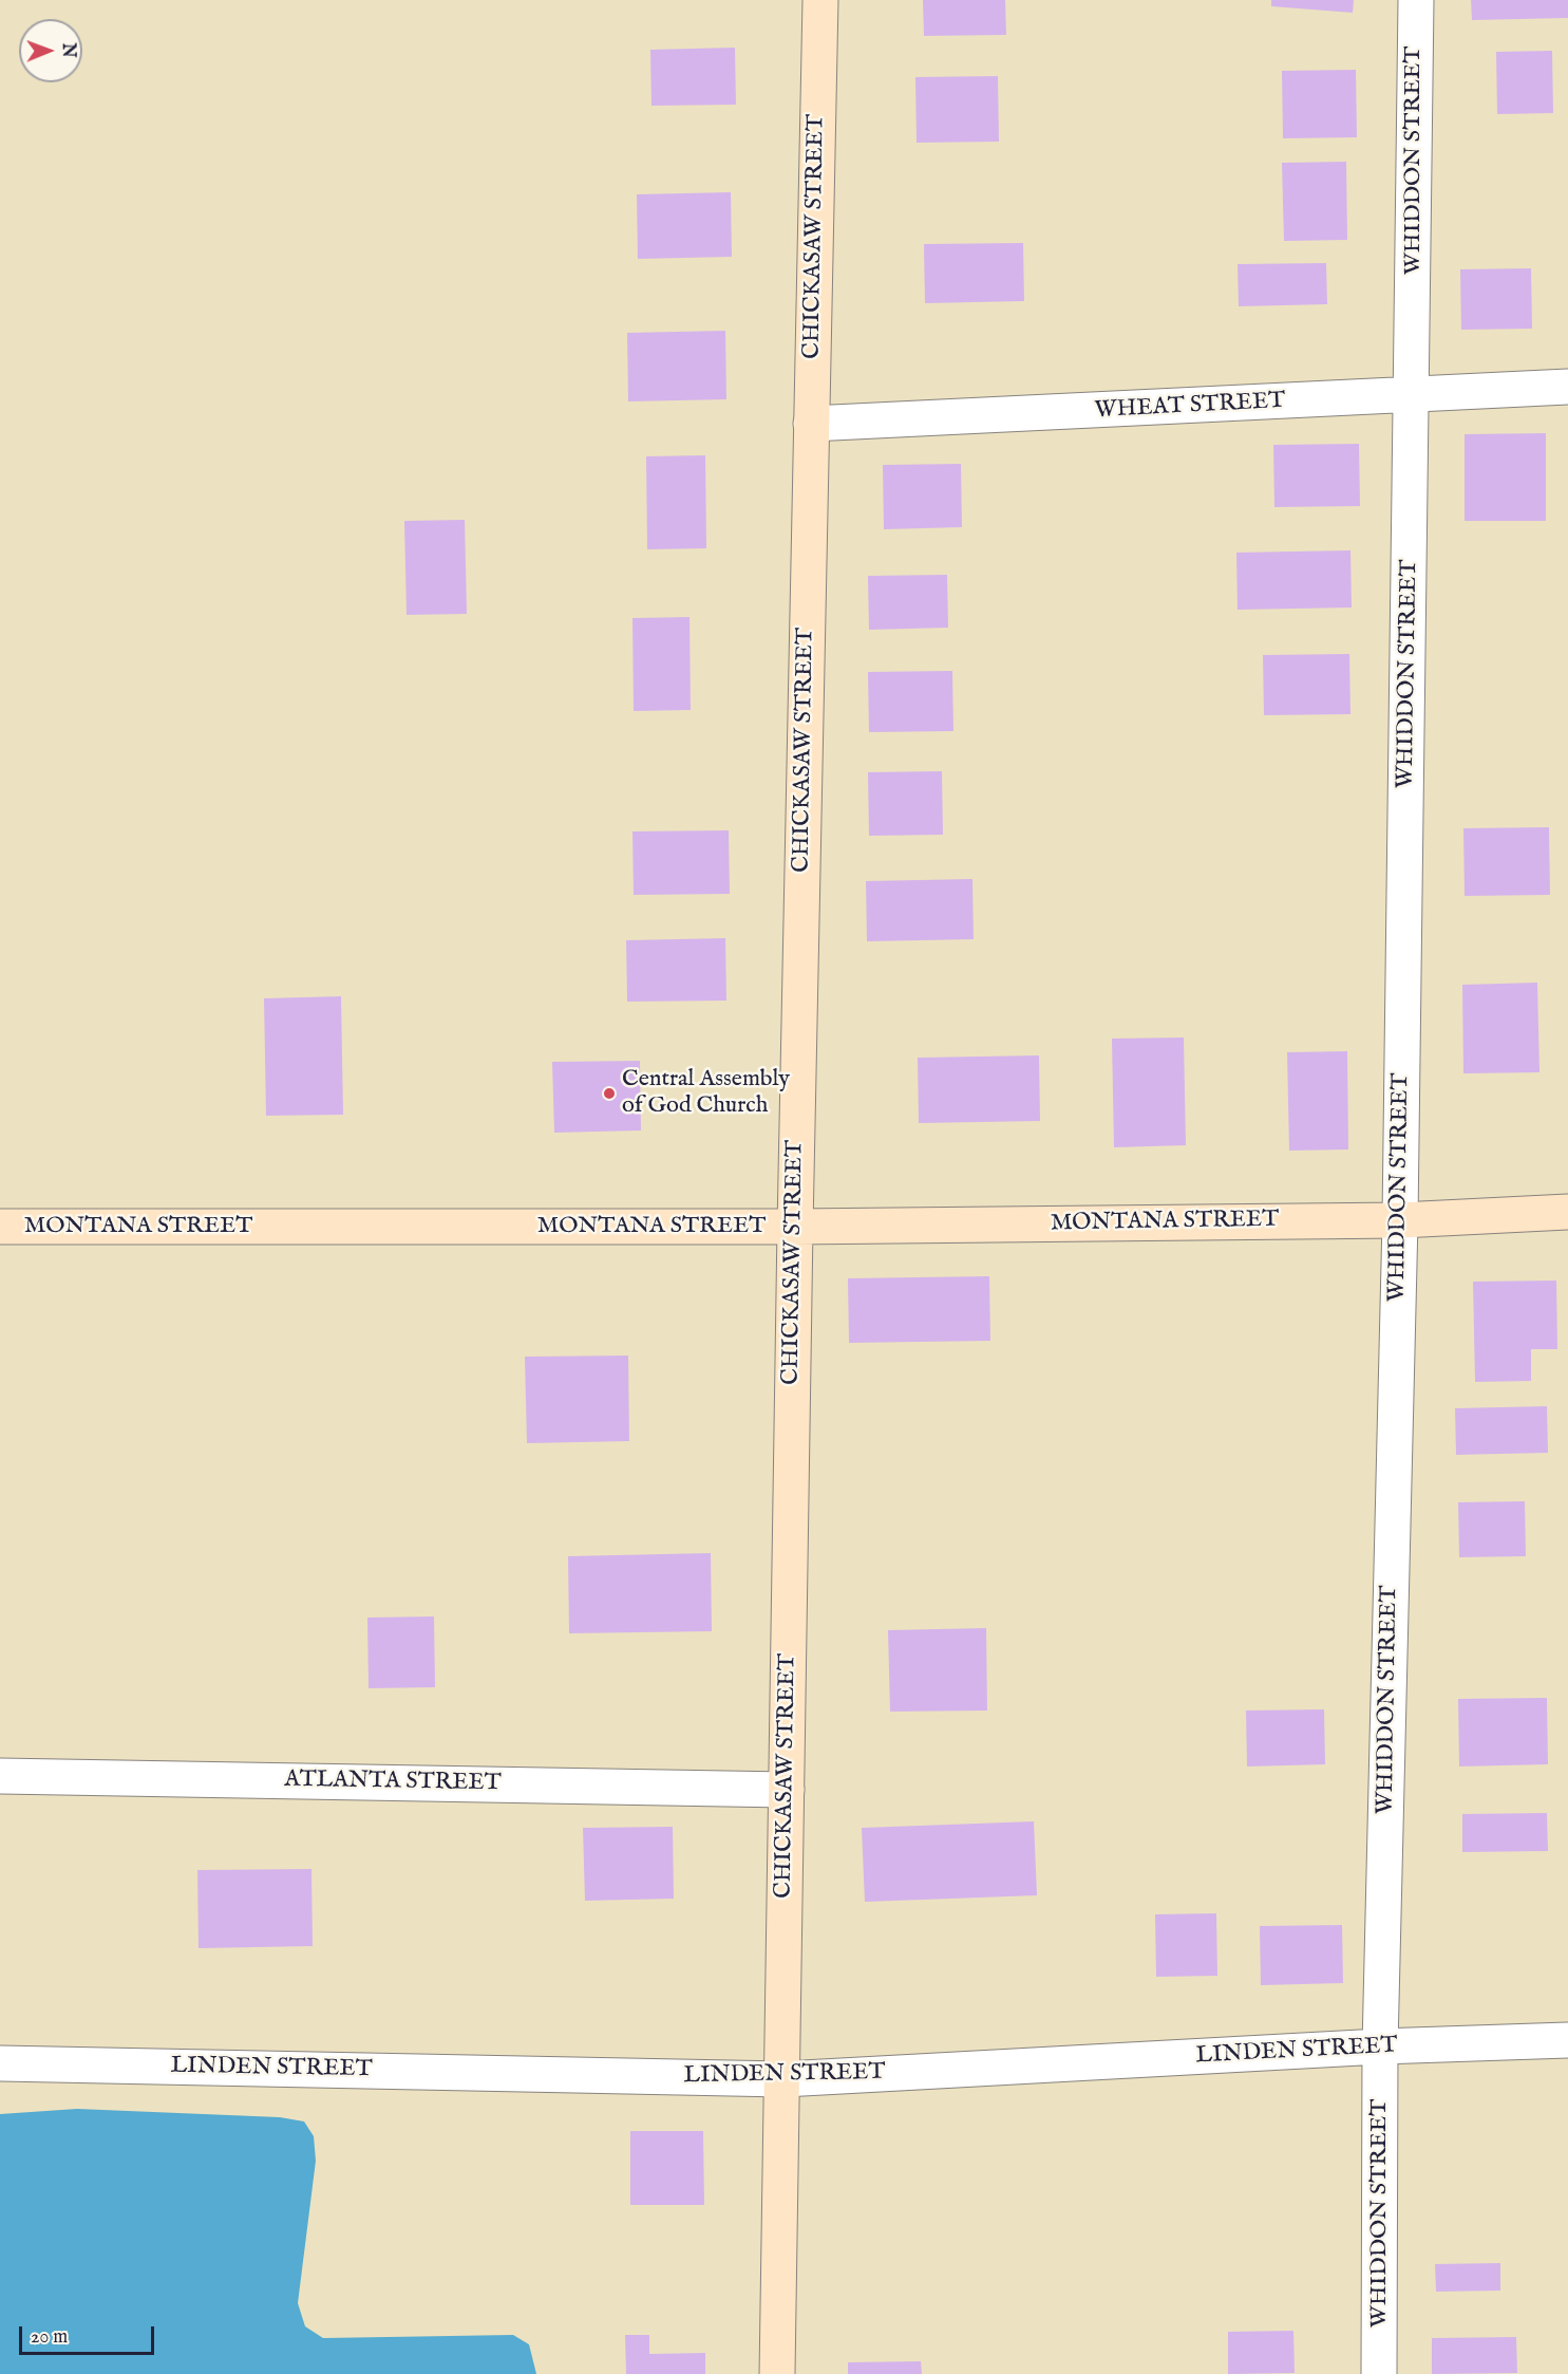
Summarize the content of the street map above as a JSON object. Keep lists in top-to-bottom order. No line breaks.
{"streets":{"street":["WHIDDON STREET","CHICKASAW STREET","WHEAT STREET","MONTANA STREET","ATLANTA STREET","LINDEN STREET"]},"crossings":[["WHIDDON STREET","WHEAT STREET"],["WHIDDON STREET","MONTANA STREET"],["WHIDDON STREET","LINDEN STREET"],["CHICKASAW STREET","WHEAT STREET"],["CHICKASAW STREET","MONTANA STREET"],["CHICKASAW STREET","ATLANTA STREET"],["CHICKASAW STREET","LINDEN STREET"]],"places":["Central Assembly of God Church"],"scale_bar":"20 m","north":"right"}
